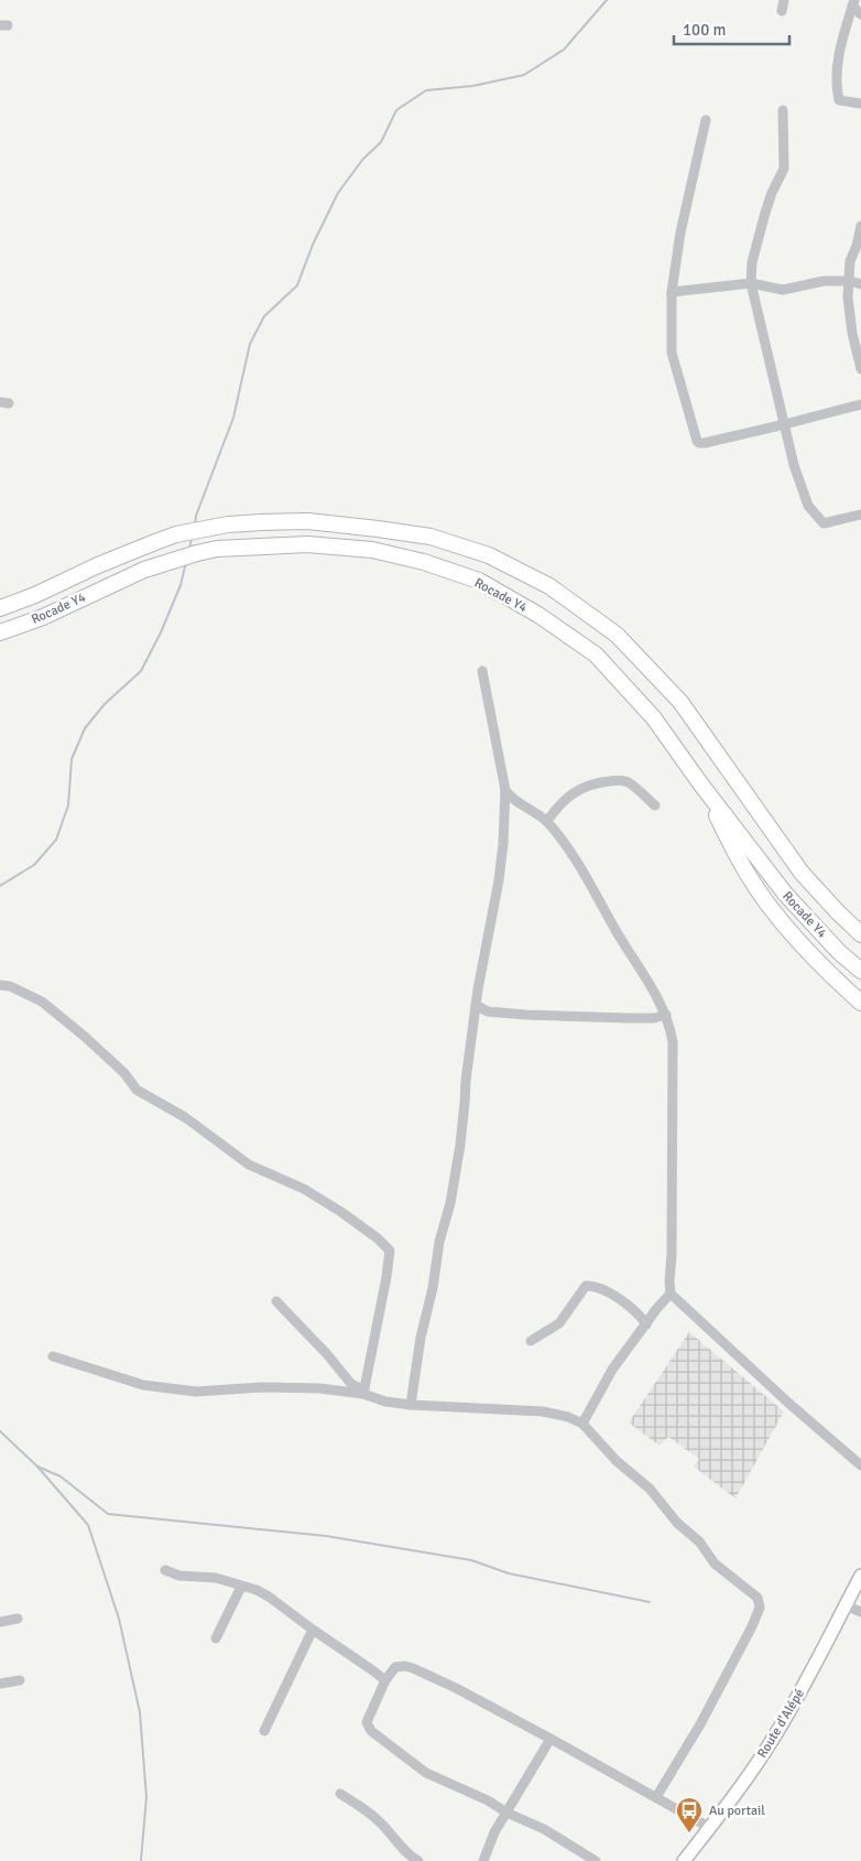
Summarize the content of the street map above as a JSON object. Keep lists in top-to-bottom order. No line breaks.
{"streets":{"highway":["Rocade Y4"],"main road":["Route d'Alépé"]},"places":{"bus stop":["Au portail"]},"scale_bar":"100 m"}
